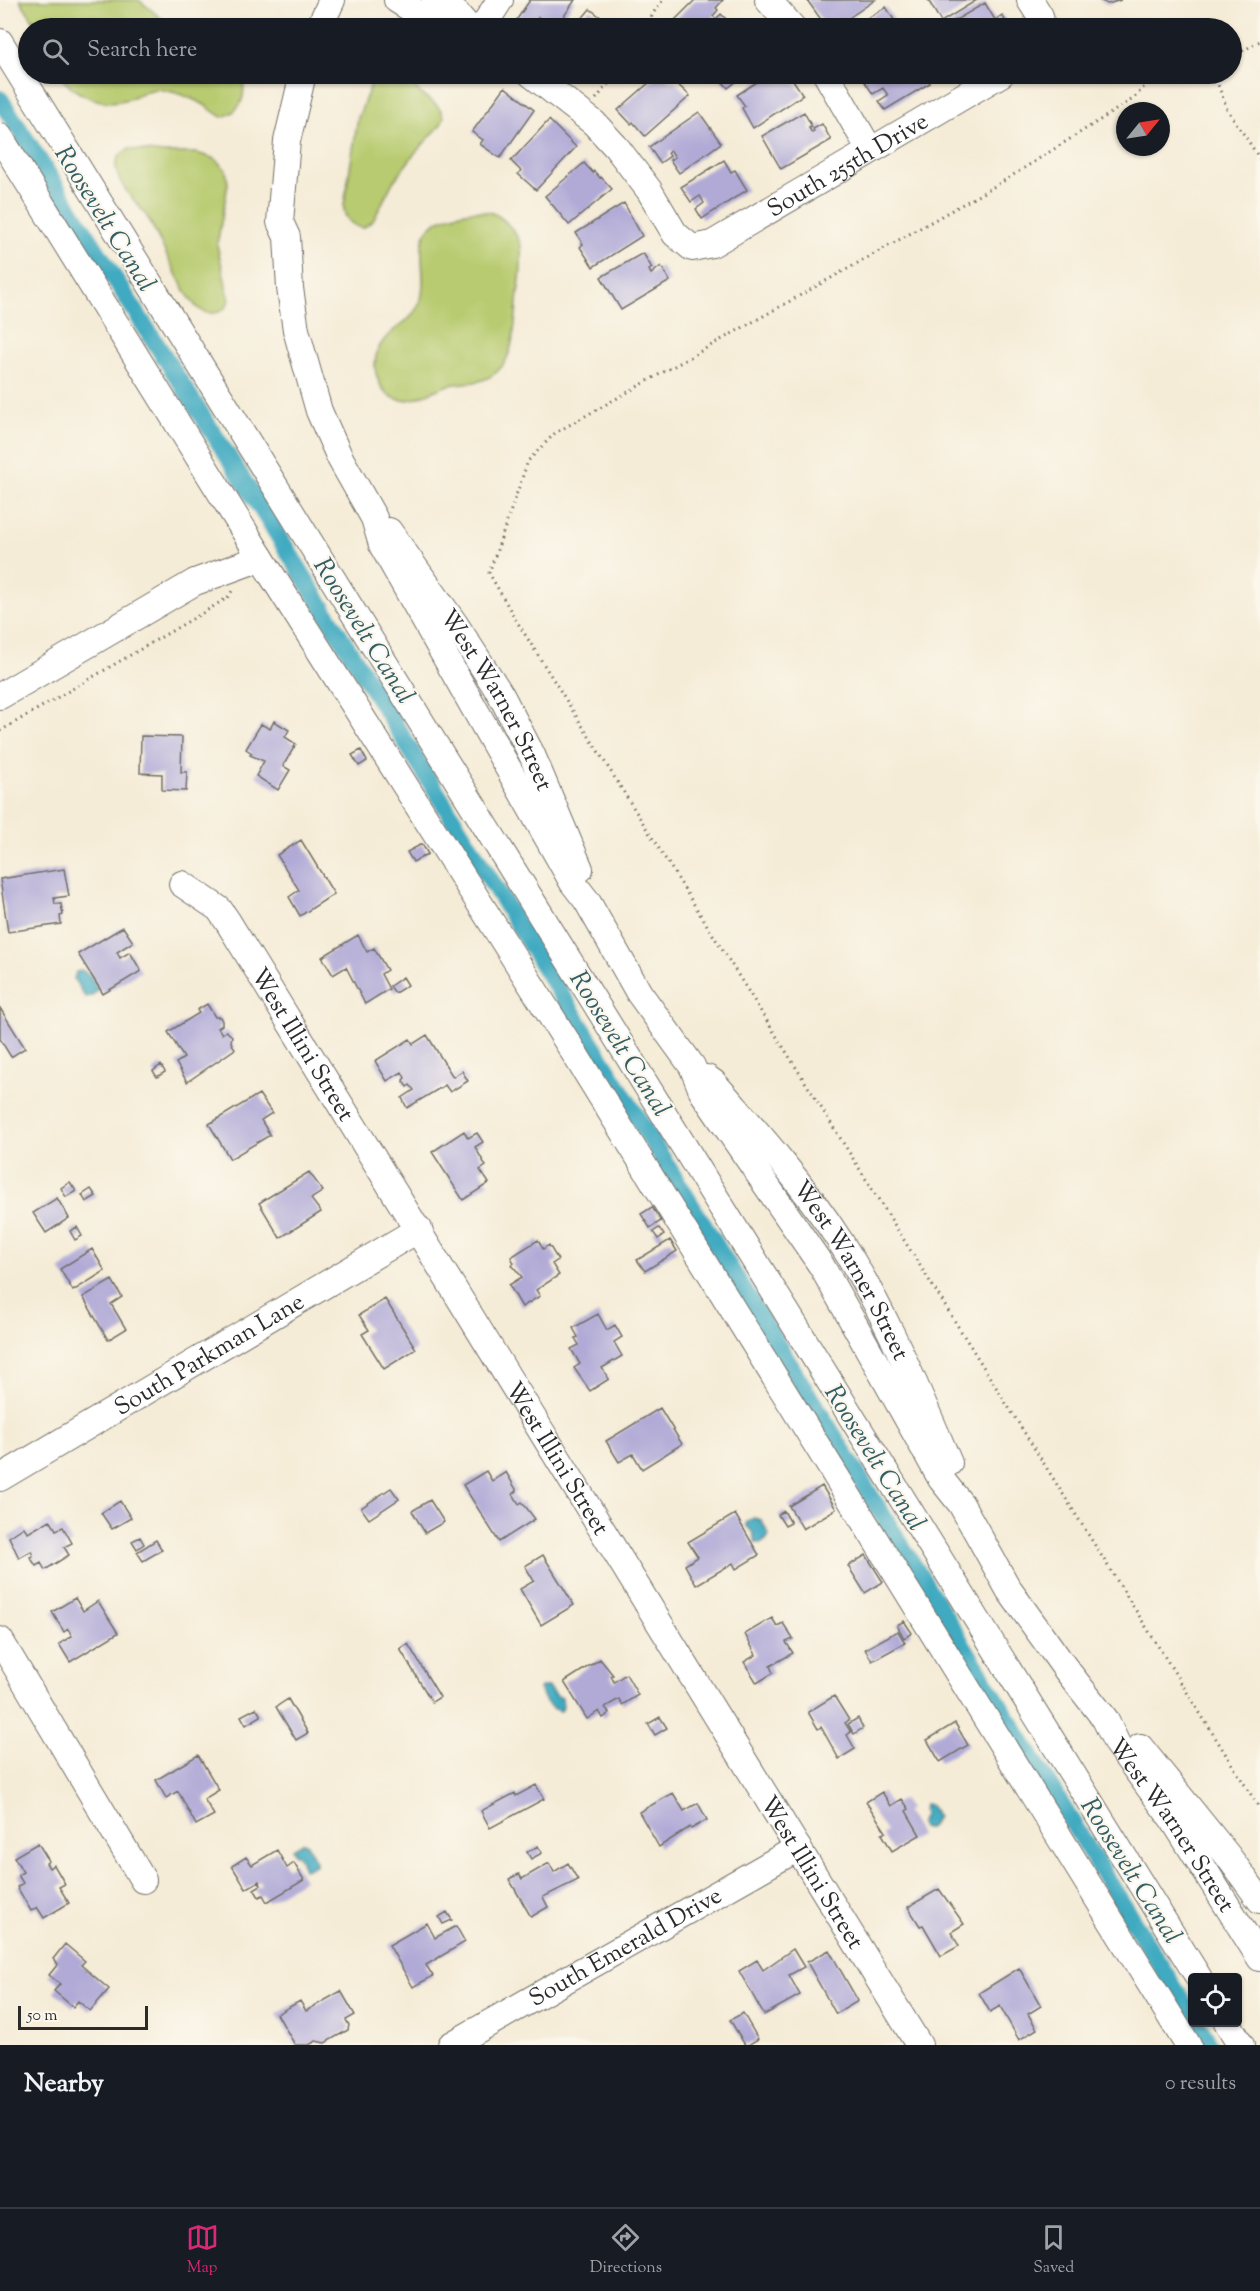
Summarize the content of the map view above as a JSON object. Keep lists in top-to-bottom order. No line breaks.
{"streets":{"street":["South 255th Drive","West Warner Street","West Illini Street","South Parkman Lane","South Emerald Drive"]},"crossings":[["West Illini Street","South Parkman Lane"],["West Illini Street","South Emerald Drive"]],"water":["Roosevelt Canal"],"scale_bar":"50 m","north":"top right","page":{"search":"Search here","scale":"50 m","heading":["Nearby","0 results"],"nav":["Map","Directions","Saved"]}}
